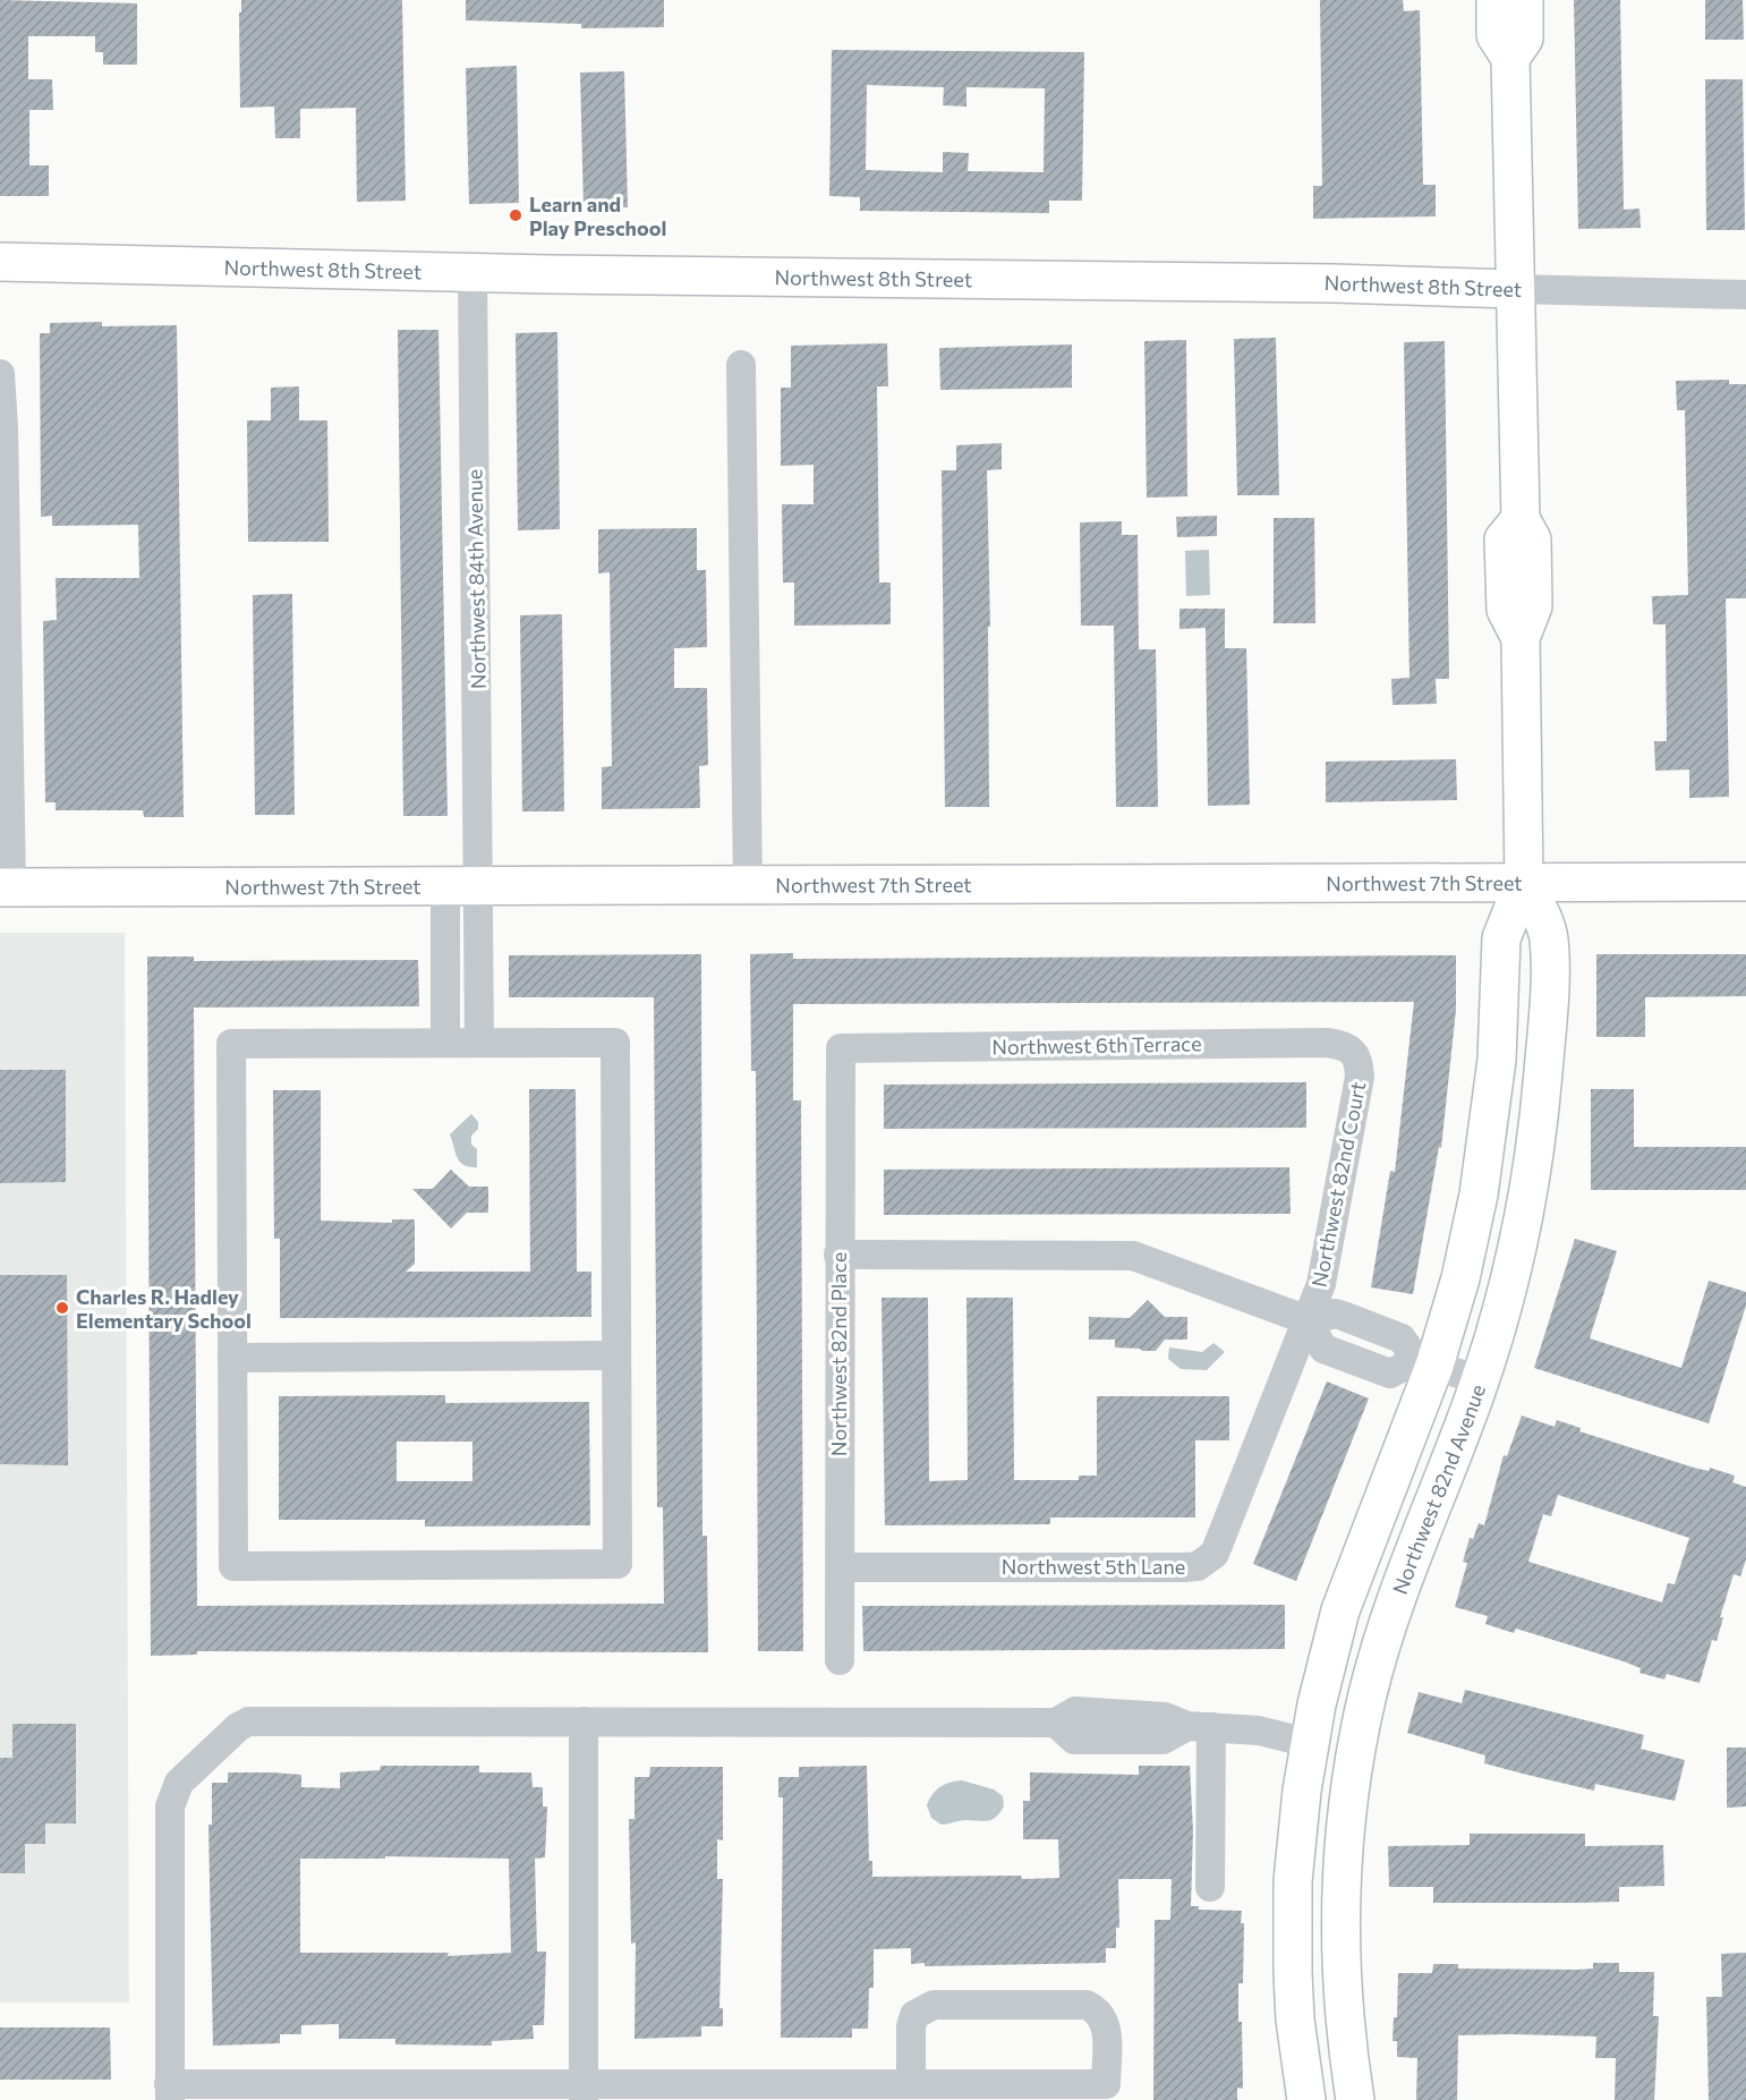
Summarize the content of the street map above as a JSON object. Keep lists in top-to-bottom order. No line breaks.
{"streets":{"street":["Northwest 8th Street","Northwest 84th Avenue","Northwest 7th Street","Northwest 6th Terrace","Northwest 82nd Court","Northwest 82nd Place","Northwest 82nd Avenue","Northwest 5th Lane"]},"crossings":[["Northwest 8th Street","Northwest 84th Avenue"],["Northwest 8th Street","Northwest 82nd Avenue"],["Northwest 84th Avenue","Northwest 7th Street"],["Northwest 7th Street","Northwest 82nd Avenue"],["Northwest 6th Terrace","Northwest 82nd Court"],["Northwest 6th Terrace","Northwest 82nd Place"],["Northwest 82nd Court","Northwest 5th Lane"],["Northwest 82nd Place","Northwest 5th Lane"]],"places":["Learn and Play Preschool","Charles R. Hadley Elementary School"]}
